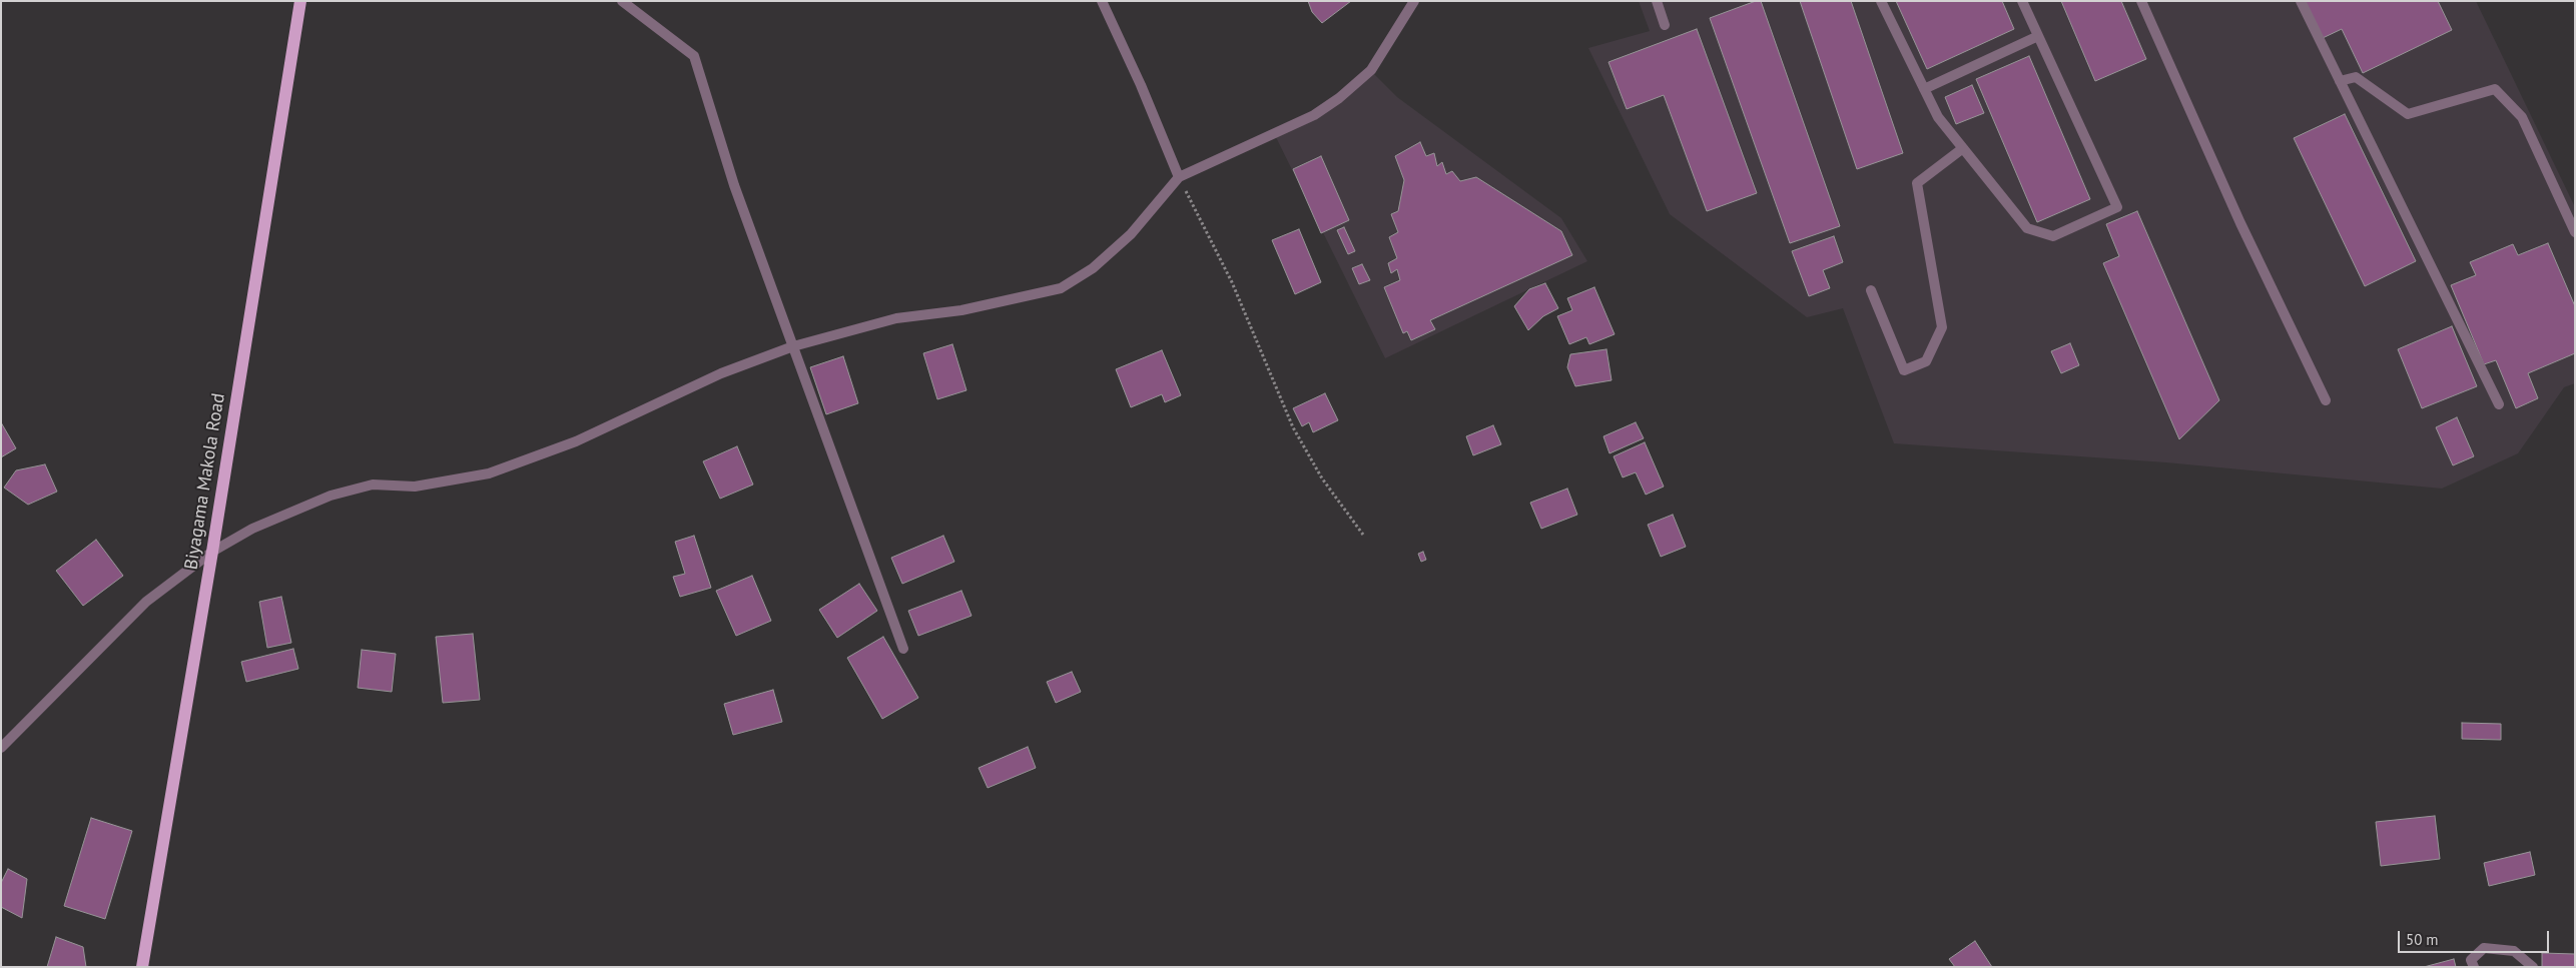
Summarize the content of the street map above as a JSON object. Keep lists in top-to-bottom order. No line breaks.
{"streets":{"main road":["Biyagama Makola Road"]},"scale_bar":"50 m"}
